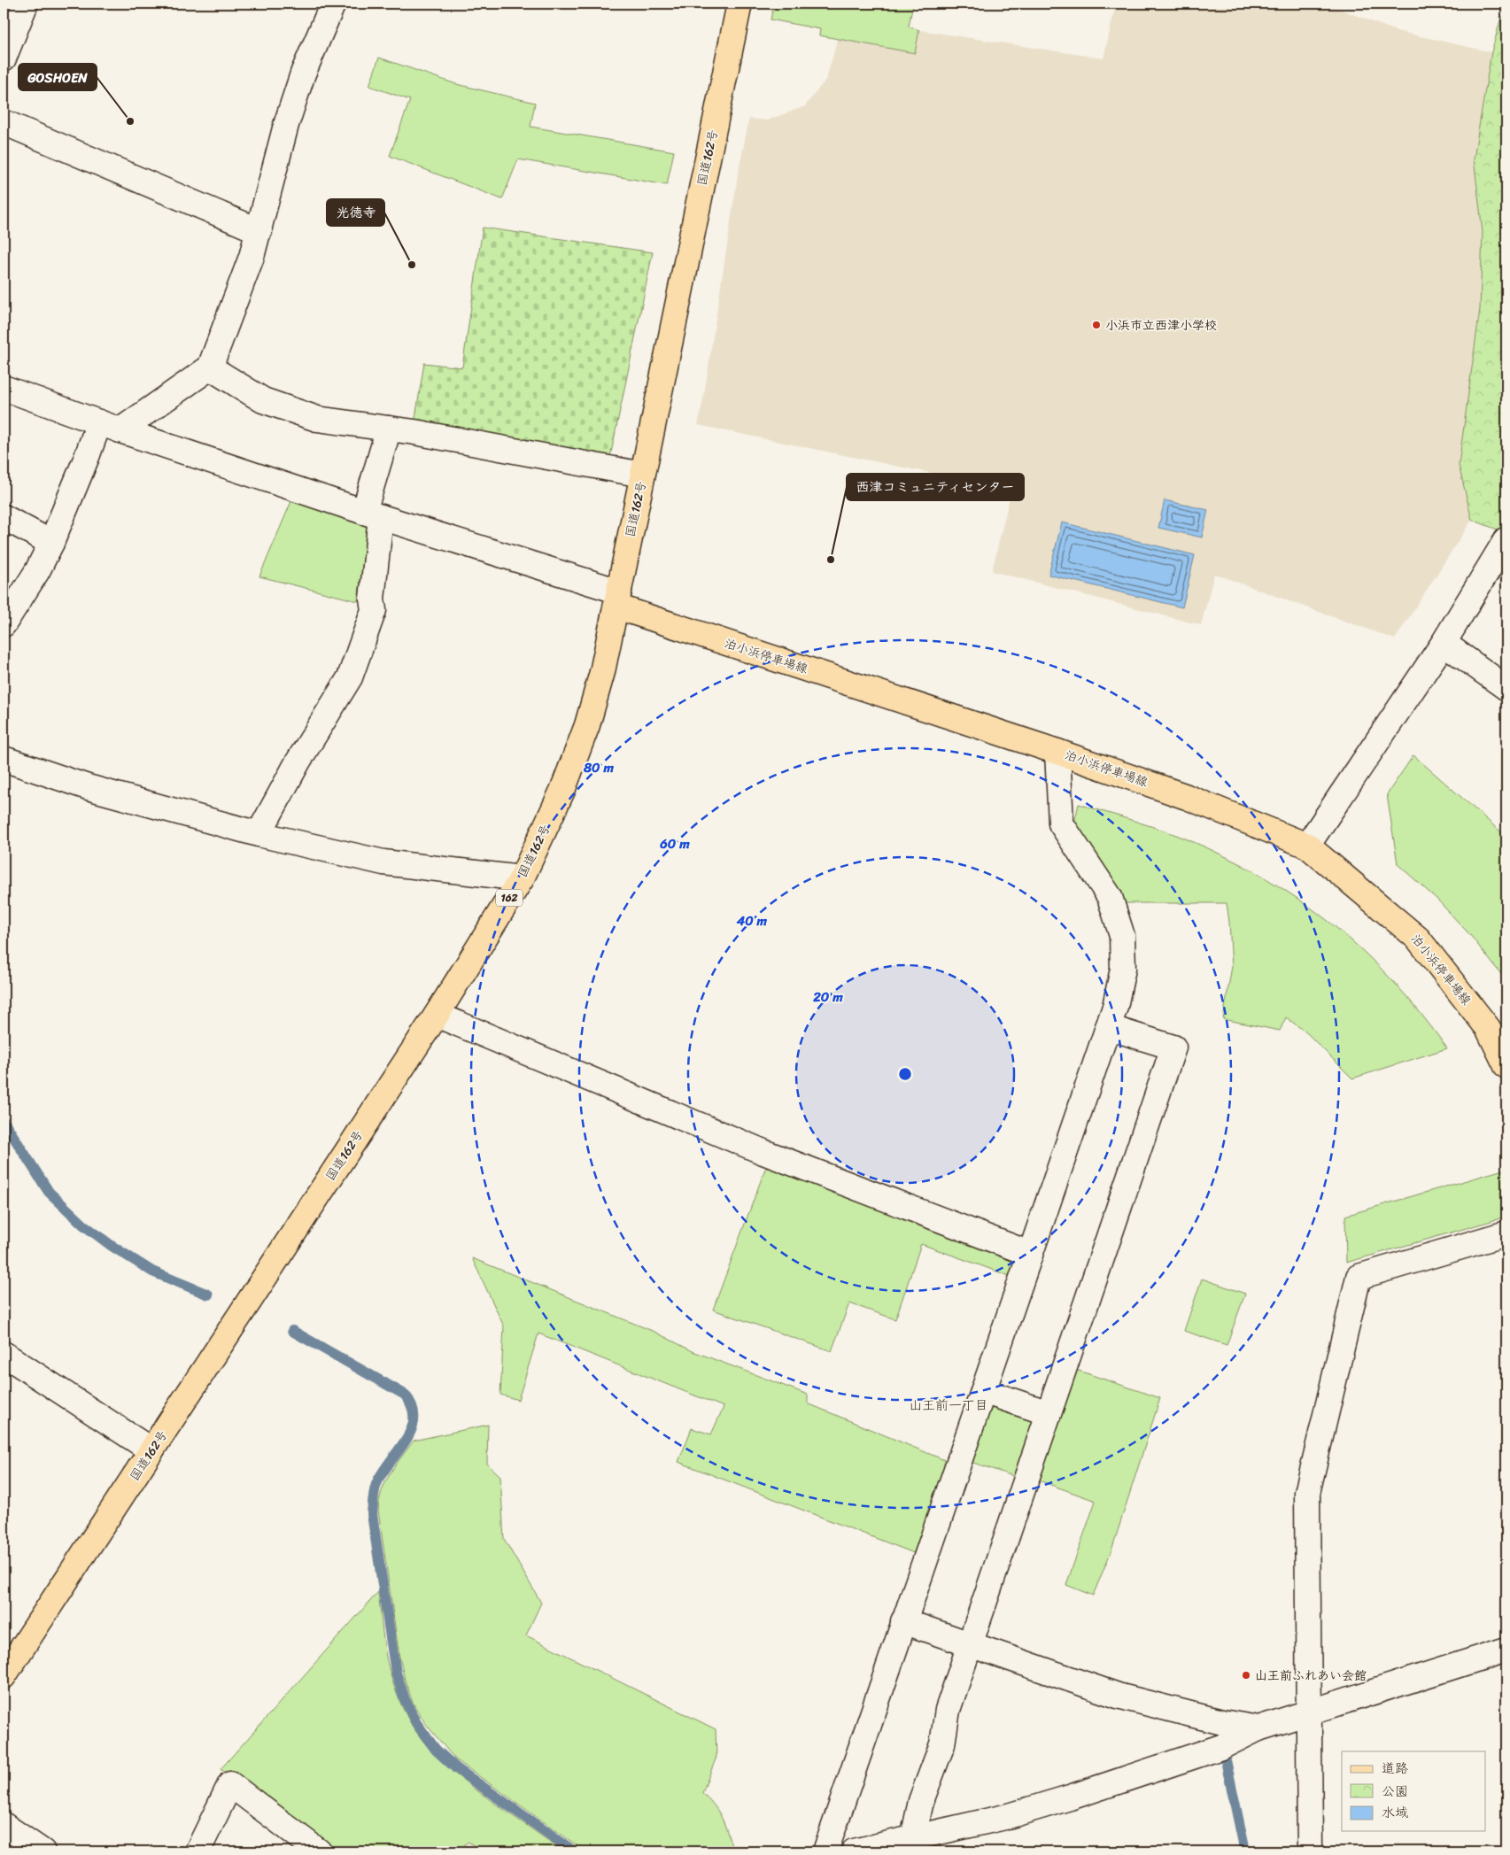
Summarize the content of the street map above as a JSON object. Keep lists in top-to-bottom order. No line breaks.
{"streets":{"main road":["国道162号","泊小浜停車場線","162"]},"crossings":[["国道162号","泊小浜停車場線"]],"districts":["山王前一丁目"],"places":["GOSHOEN","光徳寺","小浜市立西津小学校","西津コミュニティセンター","山王前ふれあい会館"],"legend":["道路","公園","水域"],"rings":["80 m","60 m","40 m","20 m"]}
